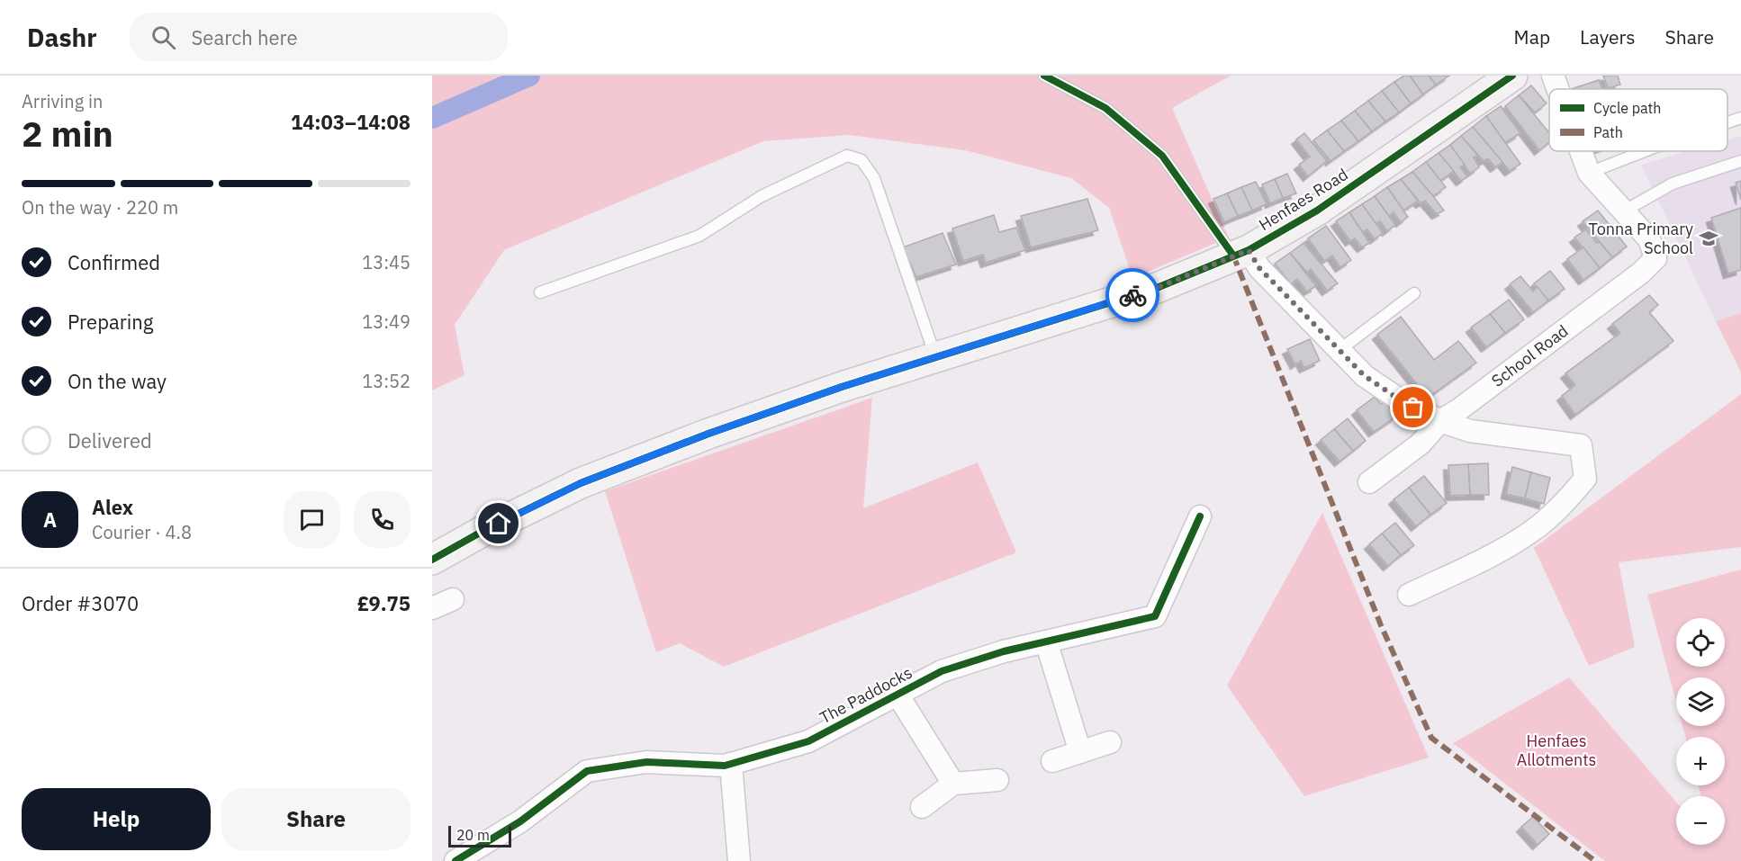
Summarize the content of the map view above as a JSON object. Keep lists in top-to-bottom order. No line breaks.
{"streets":{"main road":["Henfaes Road"],"street":["School Road","The Paddocks"]},"parks":["Henfaes Allotments"],"places":{"school or university":["Tonna Primary School"]},"legend":["Cycle path","Path"],"scale_bar":"20 m","page":{"header":"Dashr","search":"Search here","nav":["Map","Layers","Share"],"heading":["2 min","Arriving in","14:03–14:08"],"panel":["Alex","Courier · 4.8","Order #3070","£9.75"],"bar":"On the way · 220 m","list":[["Confirmed","13:45"],["Preparing","13:49"],["On the way","13:52"],"Delivered"],"round":"A","map_buttons":["+","−"],"buttons":["Help","Share"],"scale":"20 m"}}
